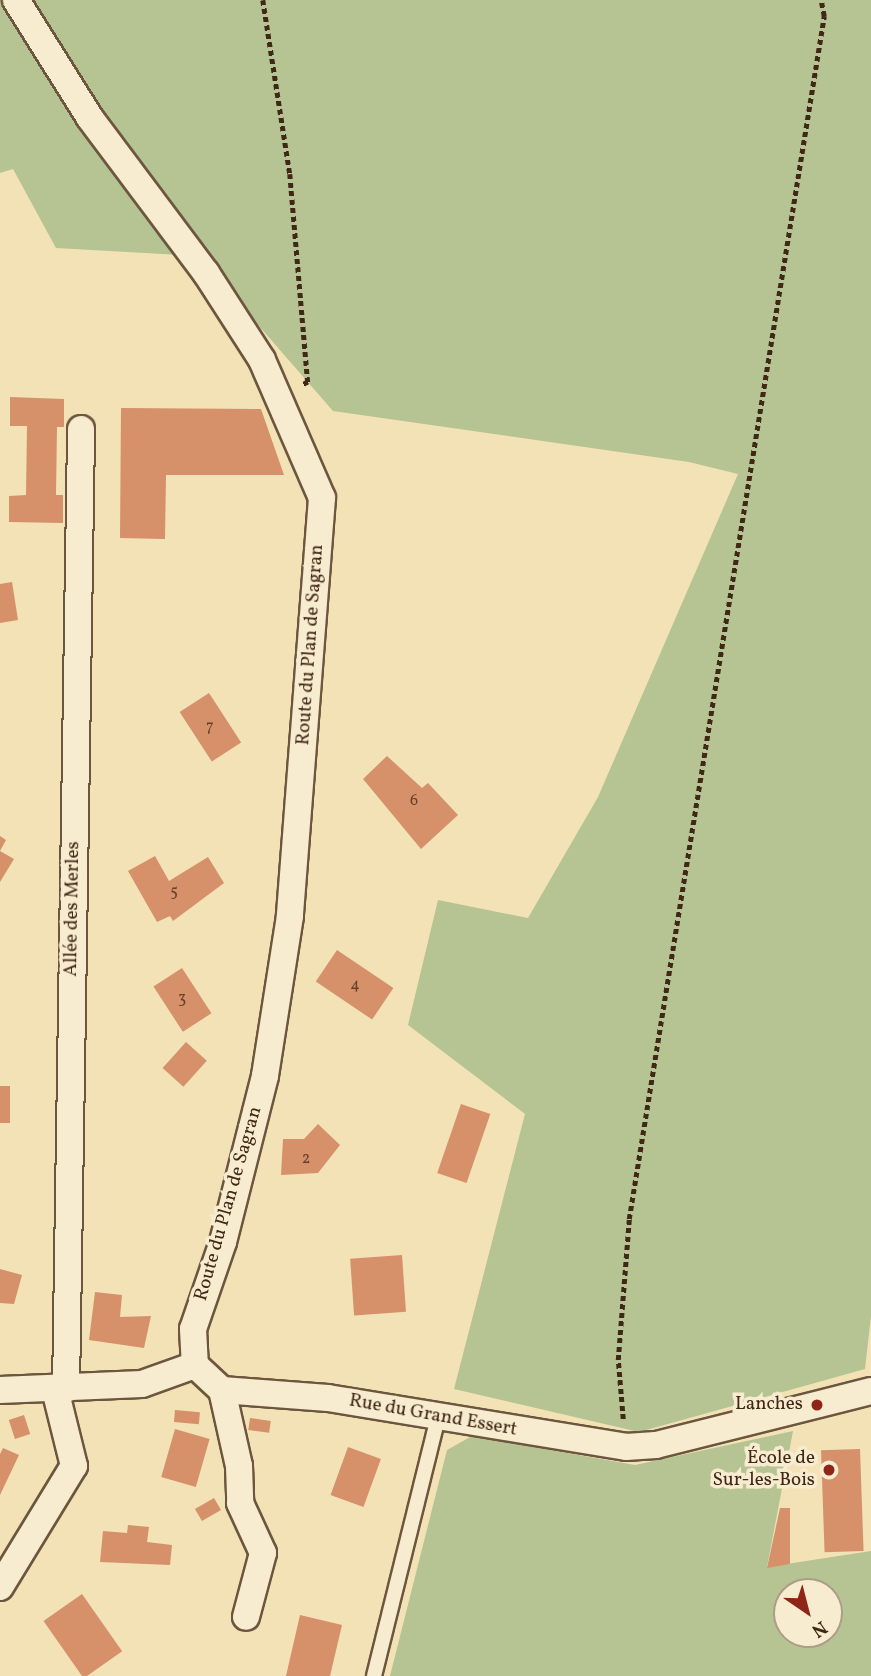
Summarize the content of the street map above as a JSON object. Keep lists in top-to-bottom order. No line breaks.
{"streets":{"street":["Route du Plan de Sagran","Allée des Merles","Rue du Grand Essert"]},"places":["Lanches","École de Sur-les-Bois"],"house_numbers":["7","6","5","4","3","2"],"north":"bottom right"}
